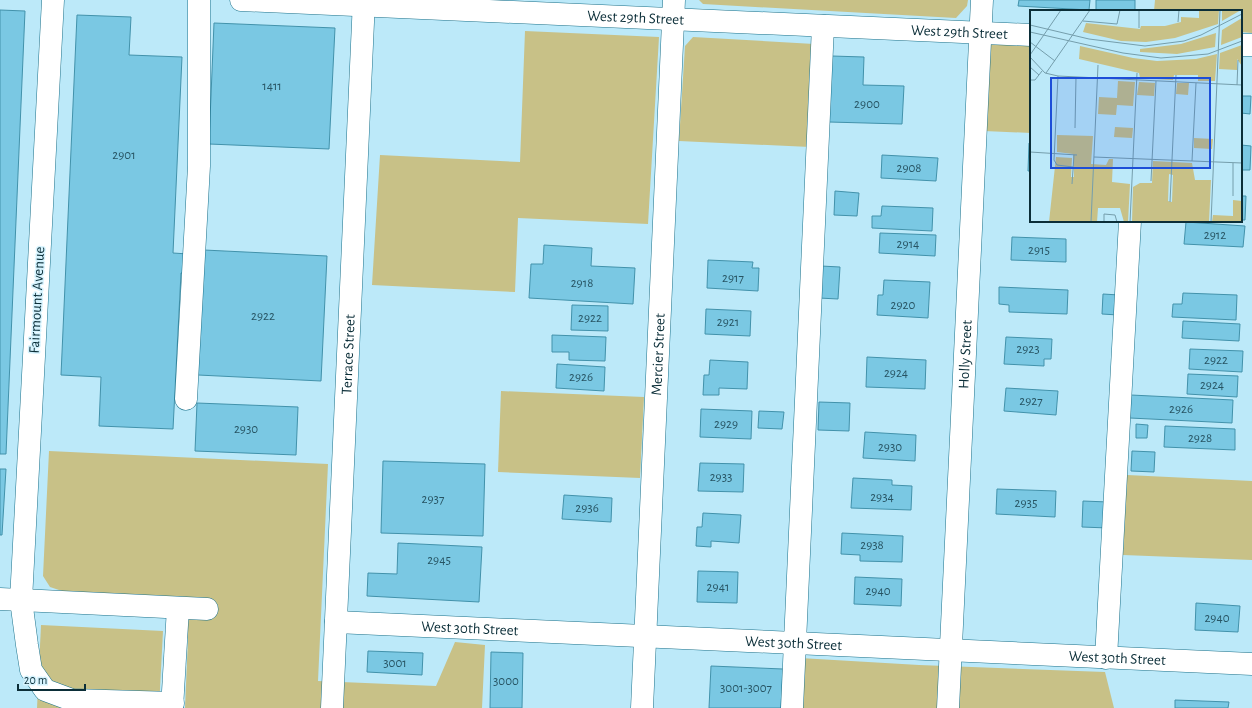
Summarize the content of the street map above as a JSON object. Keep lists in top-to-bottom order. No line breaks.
{"streets":{"street":["West 29th Street","Fairmount Avenue","Terrace Street","Mercier Street","Holly Street","West 30th Street"]},"crossings":[["West 29th Street","Terrace Street"],["West 29th Street","Mercier Street"],["West 29th Street","Holly Street"],["Terrace Street","West 30th Street"],["Mercier Street","West 30th Street"],["Holly Street","West 30th Street"]],"house_numbers":["1411","2900","2901","2908","2912","2914","2915","2917","2918","2920","2922","2922","2921","2923","2922","2924","2926","2924","2927","2926","2929","2930","2928","2930","2933","2934","2937","2935","2936","2938","2945","2941","2940","2940","3001","3000","3001-3007"],"scale_bar":"20 m"}
